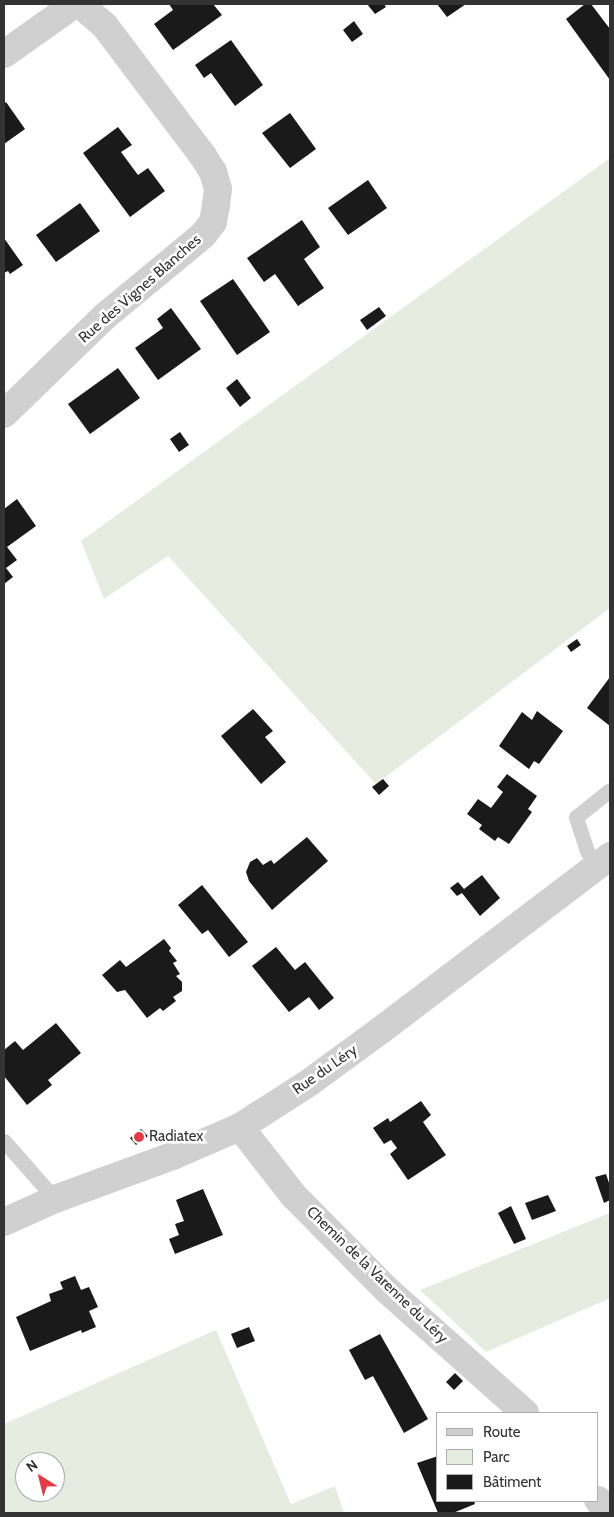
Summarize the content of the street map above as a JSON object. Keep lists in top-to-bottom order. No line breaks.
{"streets":{"street":["Rue des Vignes Blanches","Rue du Léry","Chemin de la Varenne du Léry"]},"crossings":[["Rue du Léry","Chemin de la Varenne du Léry"]],"places":["Radiatex"],"legend":["Route","Parc","Bâtiment"],"north":"top left"}
